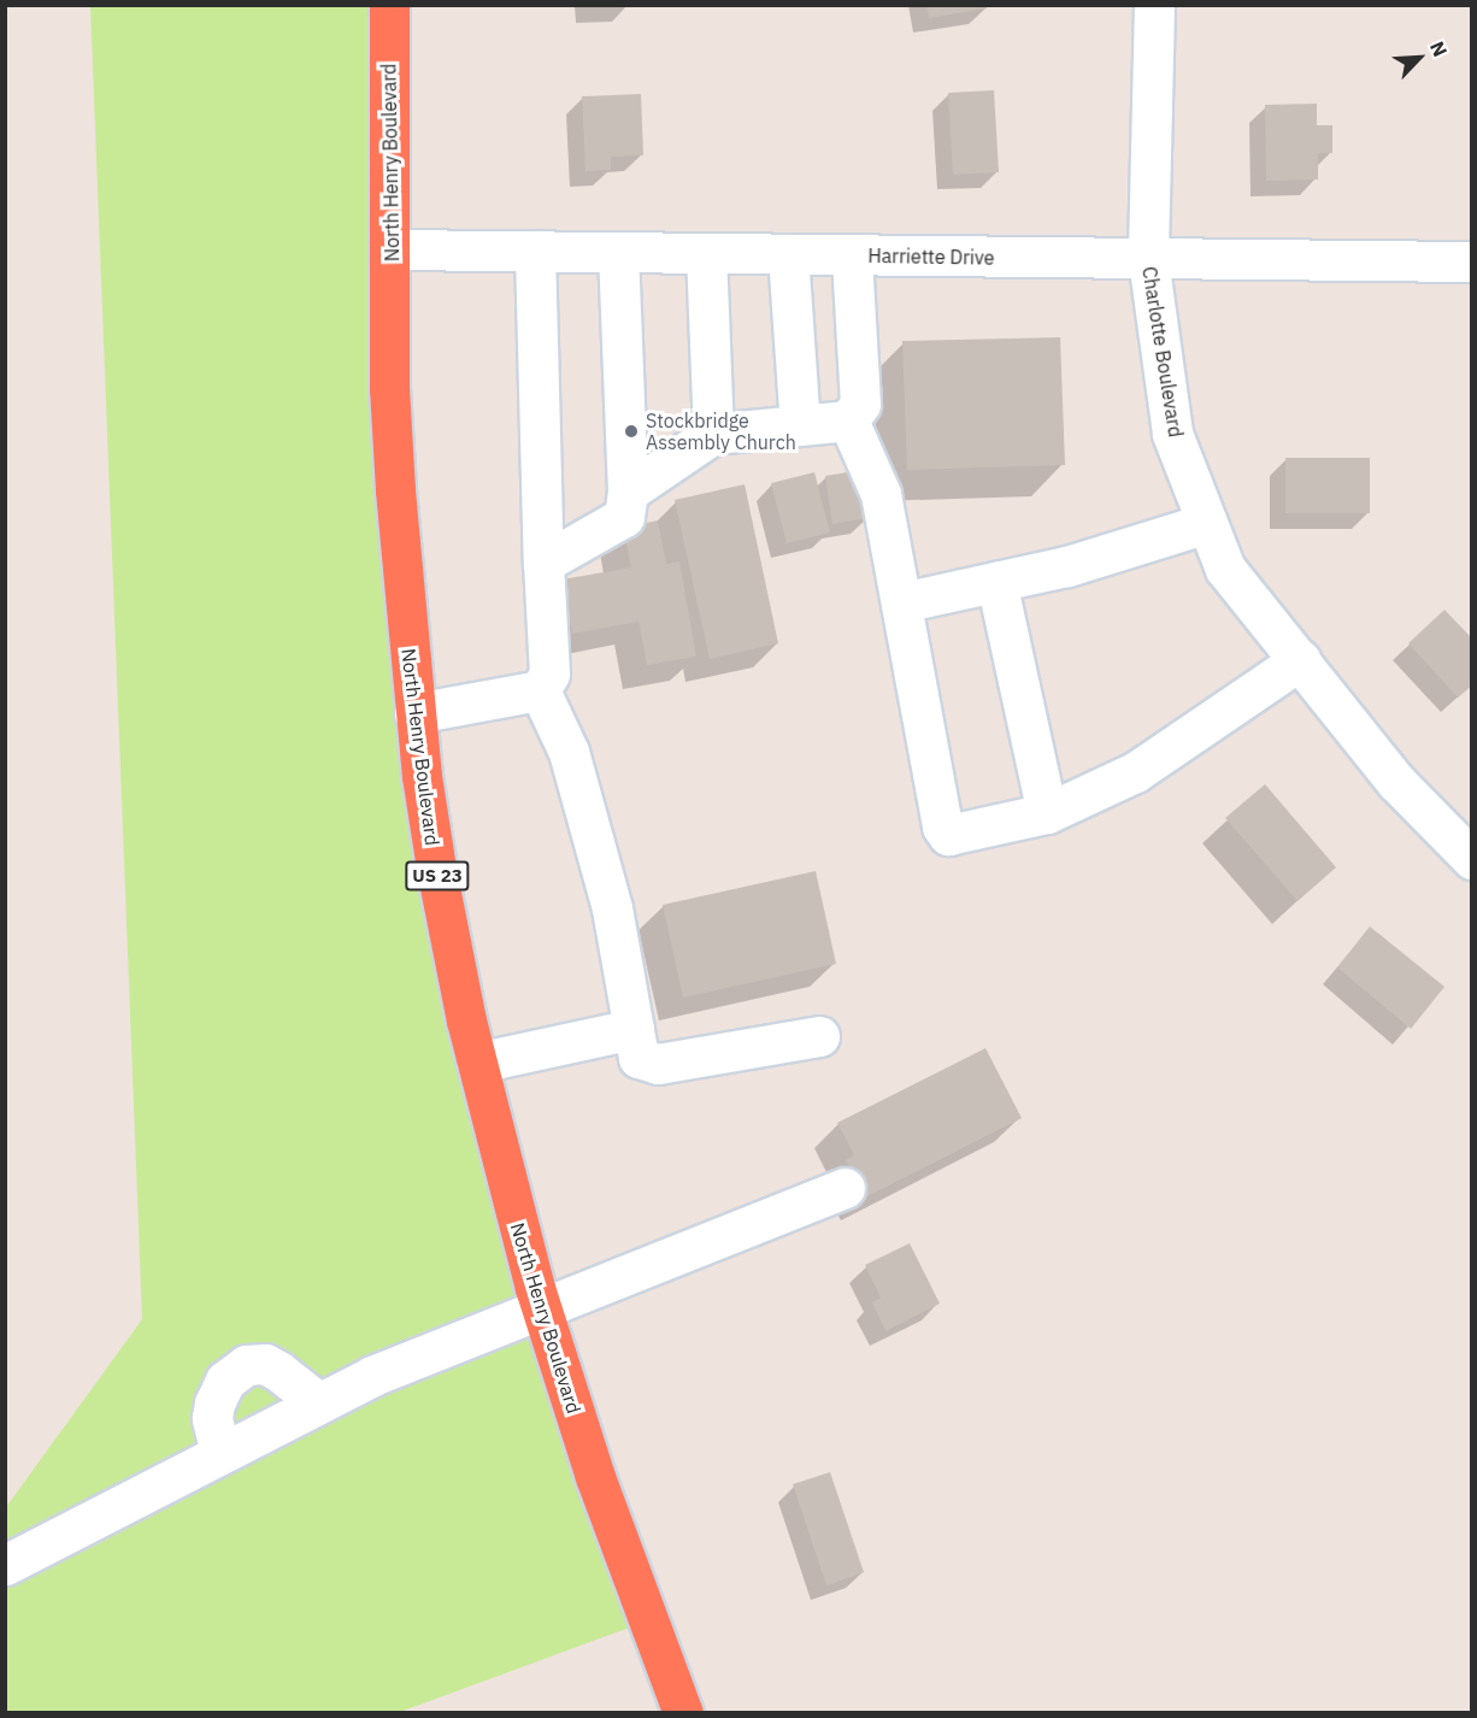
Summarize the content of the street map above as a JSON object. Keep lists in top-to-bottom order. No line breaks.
{"streets":{"highway":["North Henry Boulevard","US 23"],"street":["Harriette Drive","Charlotte Boulevard"]},"crossings":[["North Henry Boulevard","Harriette Drive"],["Harriette Drive","Charlotte Boulevard"]],"places":["Stockbridge Assembly Church"],"north":"top right"}
